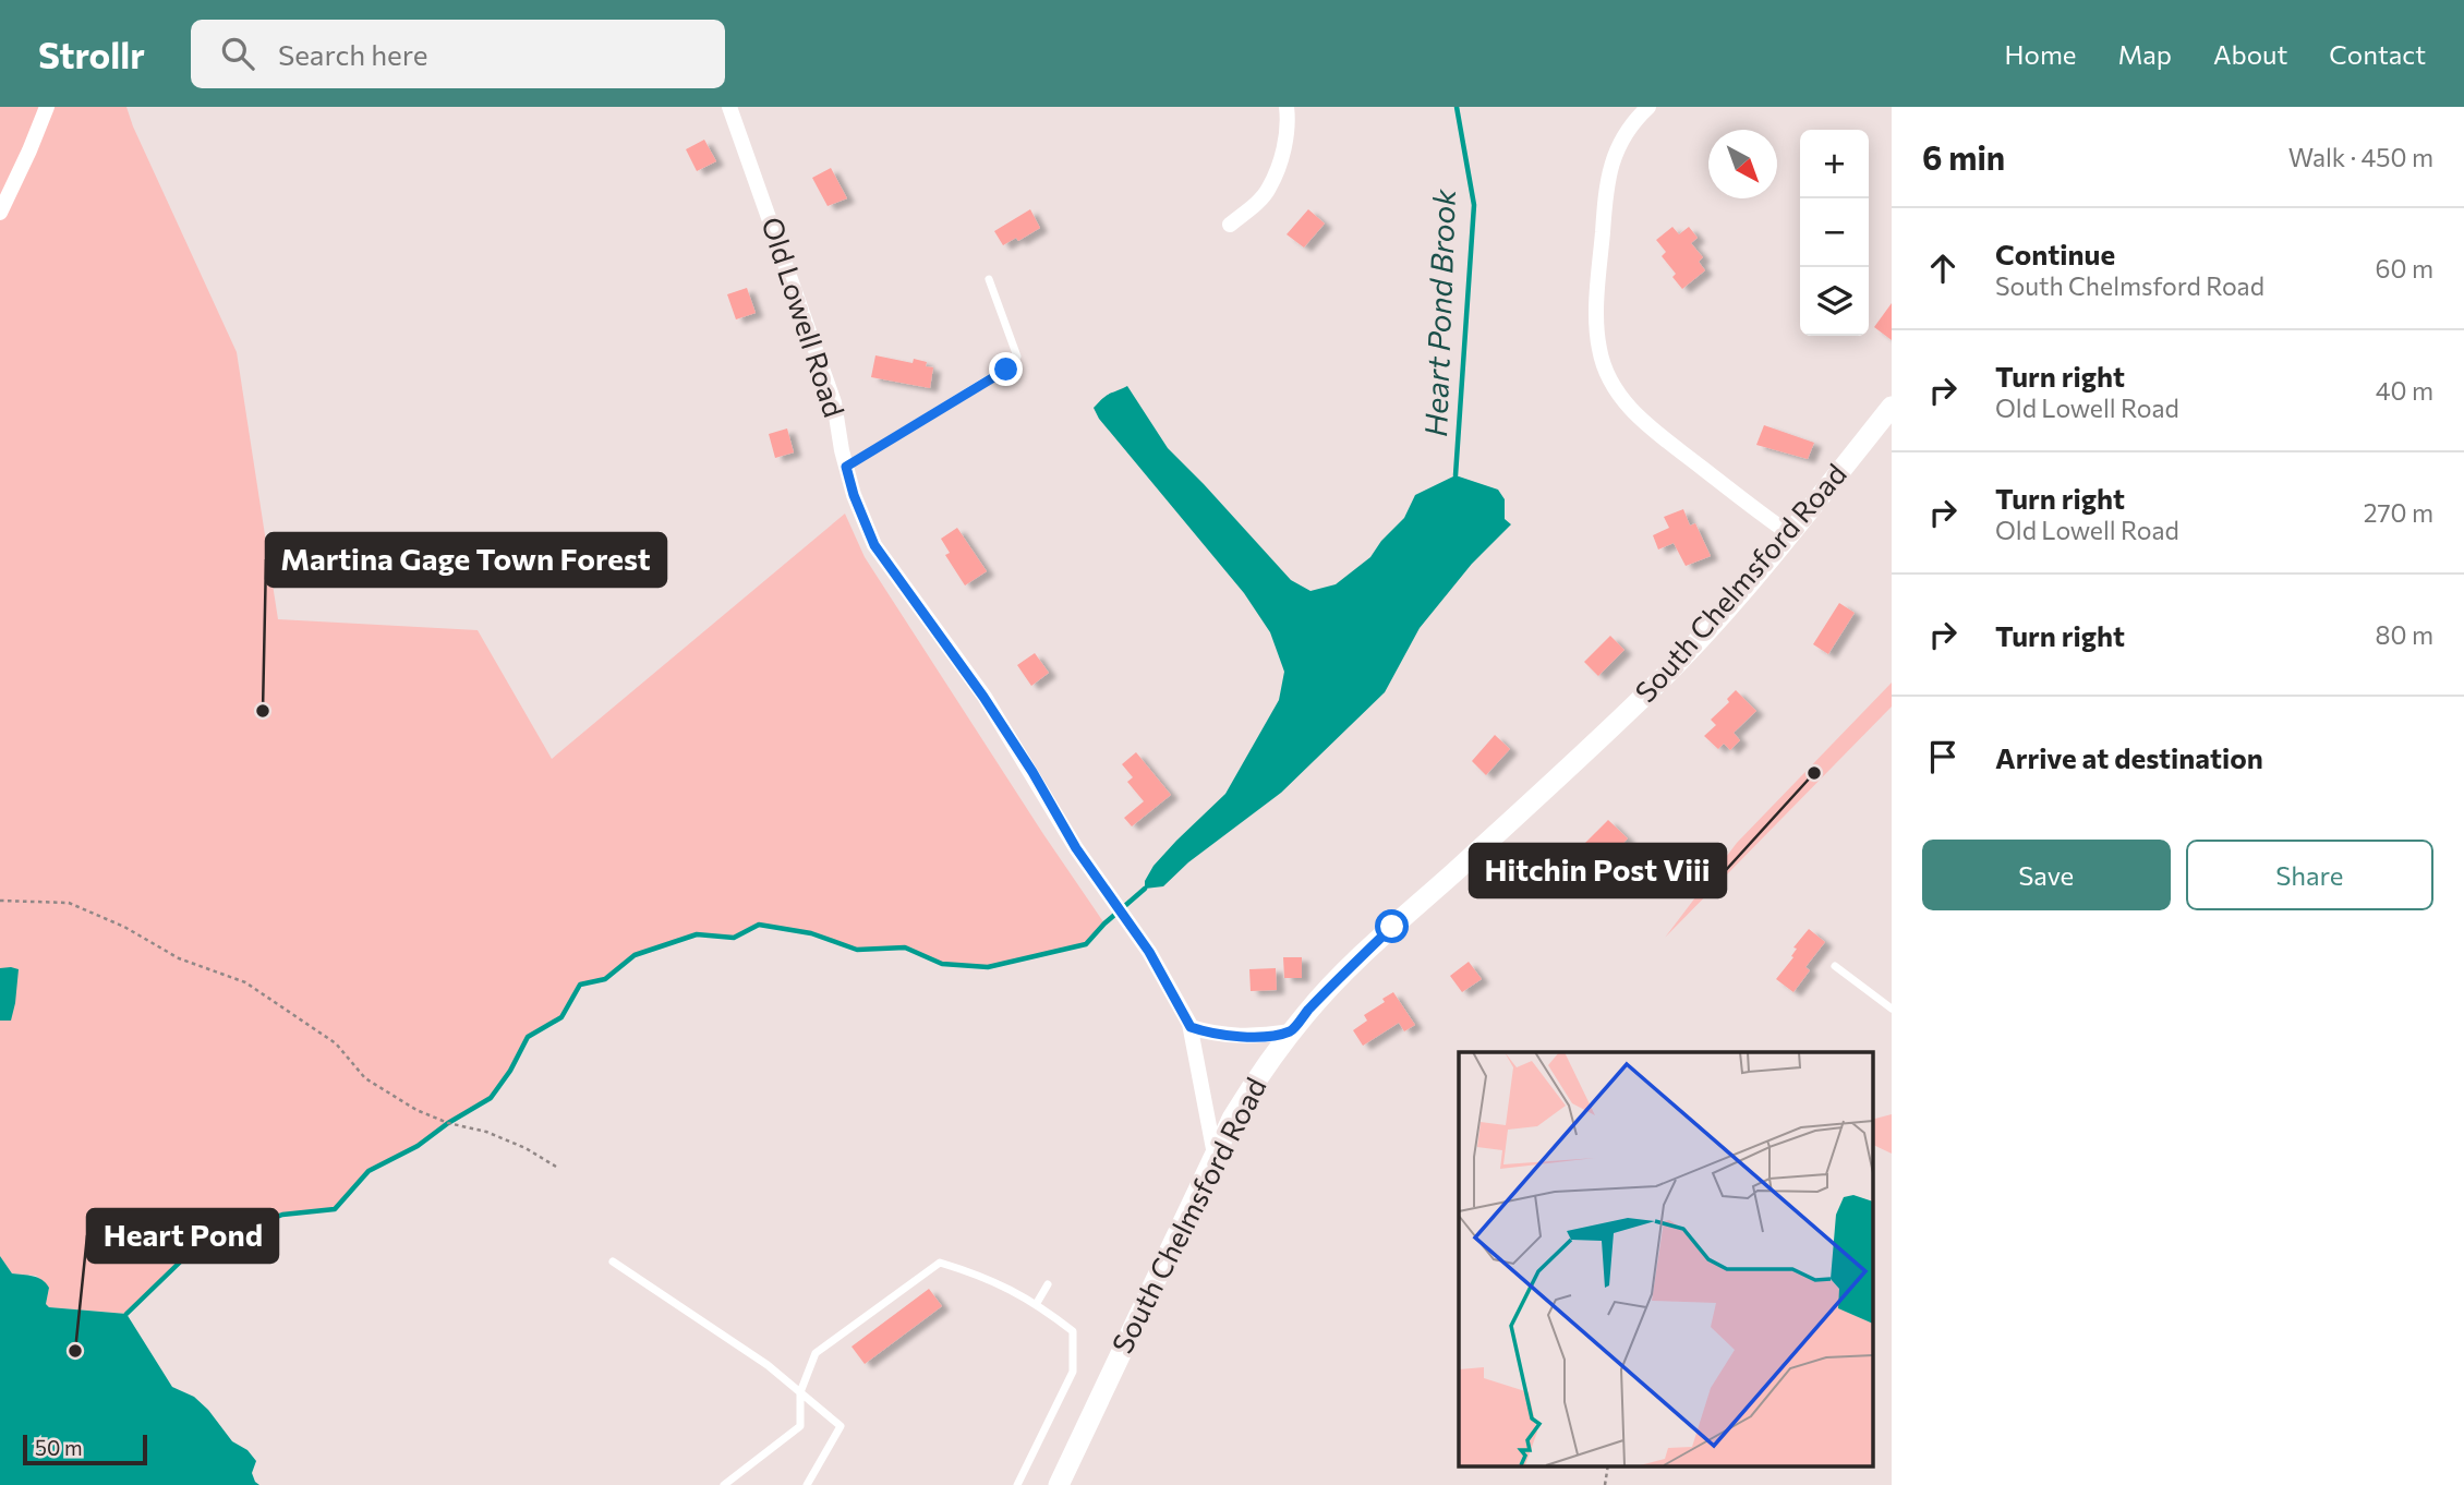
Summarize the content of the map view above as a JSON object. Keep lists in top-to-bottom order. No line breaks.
{"streets":{"main road":["South Chelmsford Road"],"street":["Old Lowell Road"]},"crossings":[["Old Lowell Road","South Chelmsford Road"]],"water":["Heart Pond Brook"],"places":["Martina Gage Town Forest","Hitchin Post Viii","Heart Pond"],"scale_bar":"50 m","north":"bottom right","page":{"header":"Strollr","search":"Search here","nav":["Home","Map","About","Contact"],"heading":["6 min","Walk · 450 m"],"map_buttons":["+","−"],"list":[["Continue","South Chelmsford Road","60 m"],["Turn right","Old Lowell Road","40 m"],["Turn right","Old Lowell Road","270 m"],["Turn right","80 m"],"Arrive at destination"],"buttons":["Save","Share"],"scale":"50 m"}}
